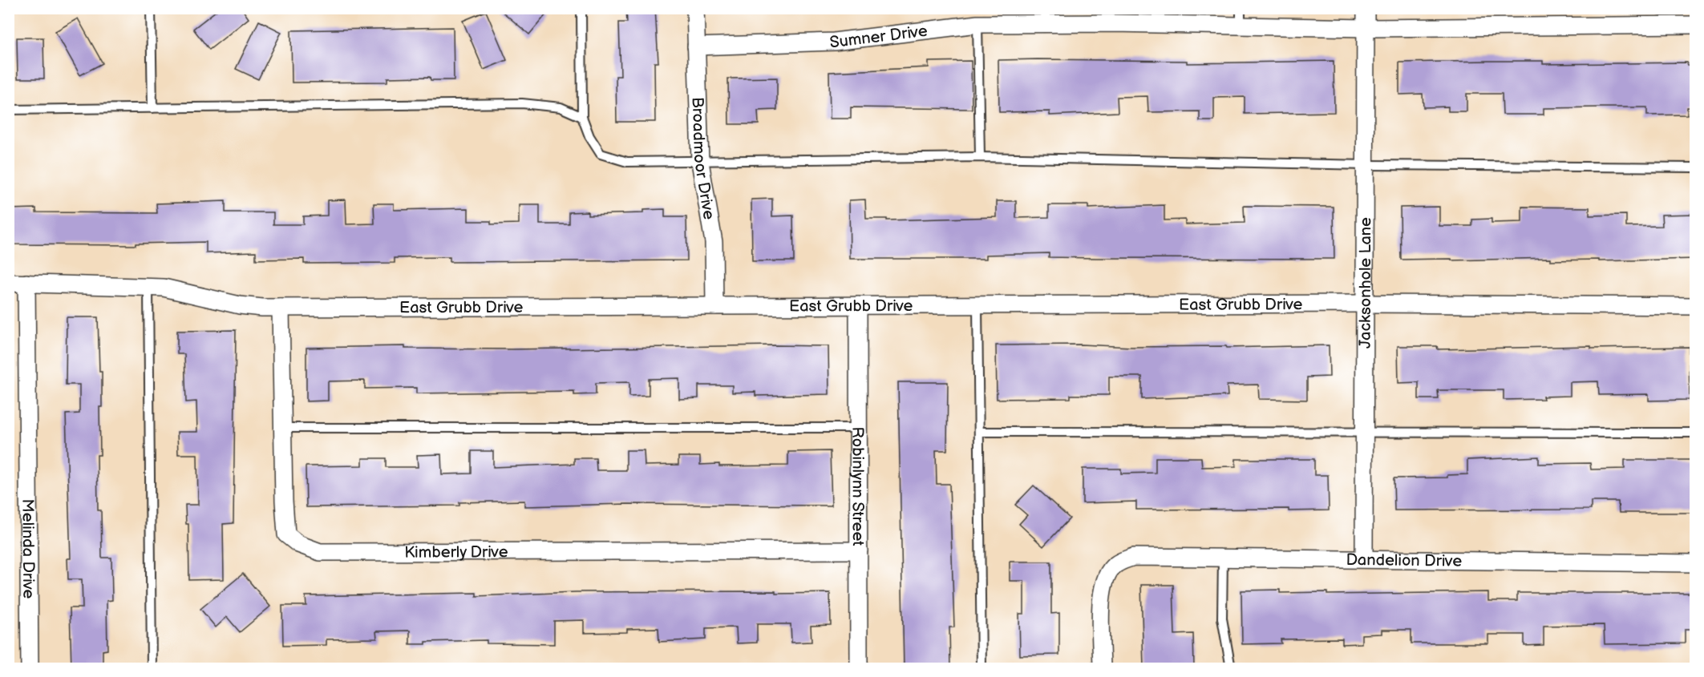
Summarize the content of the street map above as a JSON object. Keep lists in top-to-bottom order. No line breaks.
{"streets":{"street":["Sumner Drive","Broadmoor Drive","Jacksonhole Lane","East Grubb Drive","Robinlynn Street","Melinda Drive","Kimberly Drive","Dandelion Drive"]},"crossings":[["Sumner Drive","Broadmoor Drive"],["Sumner Drive","Jacksonhole Lane"],["Broadmoor Drive","East Grubb Drive"],["Jacksonhole Lane","East Grubb Drive"],["Jacksonhole Lane","Dandelion Drive"],["East Grubb Drive","Robinlynn Street"],["East Grubb Drive","Melinda Drive"],["East Grubb Drive","Kimberly Drive"],["Robinlynn Street","Kimberly Drive"]]}
